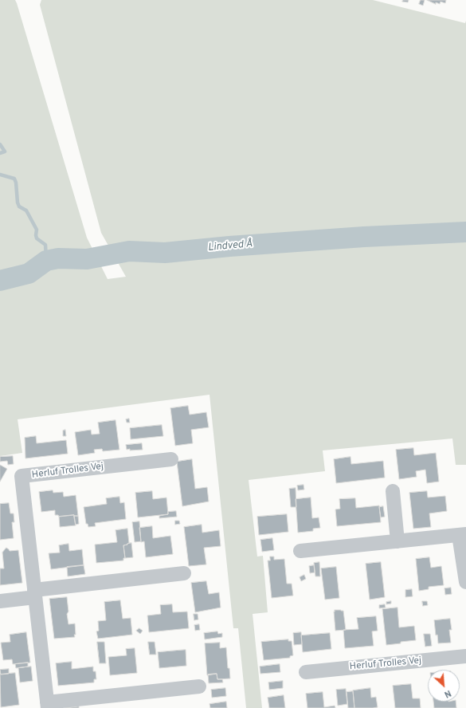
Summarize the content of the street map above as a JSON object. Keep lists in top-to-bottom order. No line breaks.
{"streets":{"street":["Herluf Trolles Vej"]},"water":["Lindved Å"],"north":"bottom right"}
